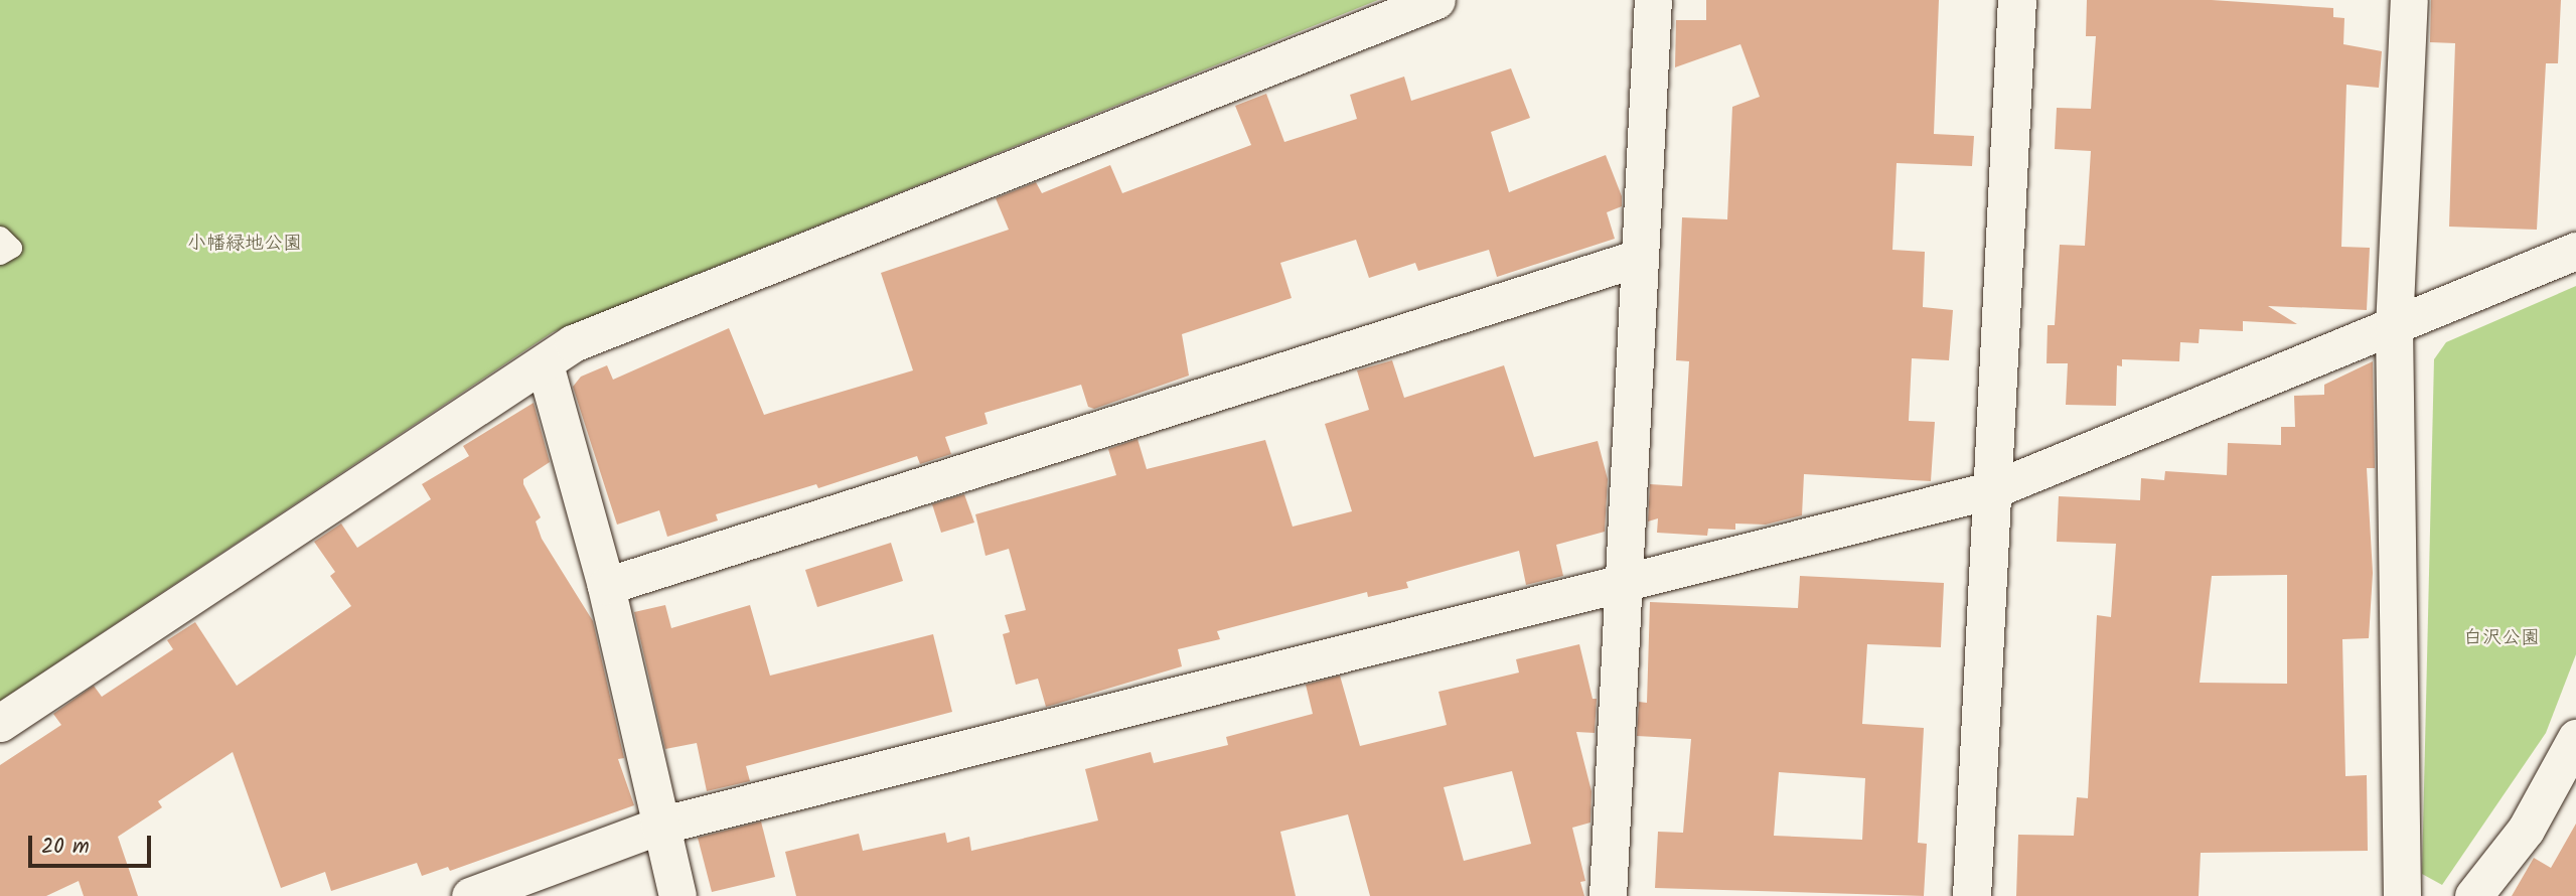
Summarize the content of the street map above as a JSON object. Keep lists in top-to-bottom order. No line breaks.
{"parks":["小幡緑地公園","白沢公園"],"scale_bar":"20 m"}
